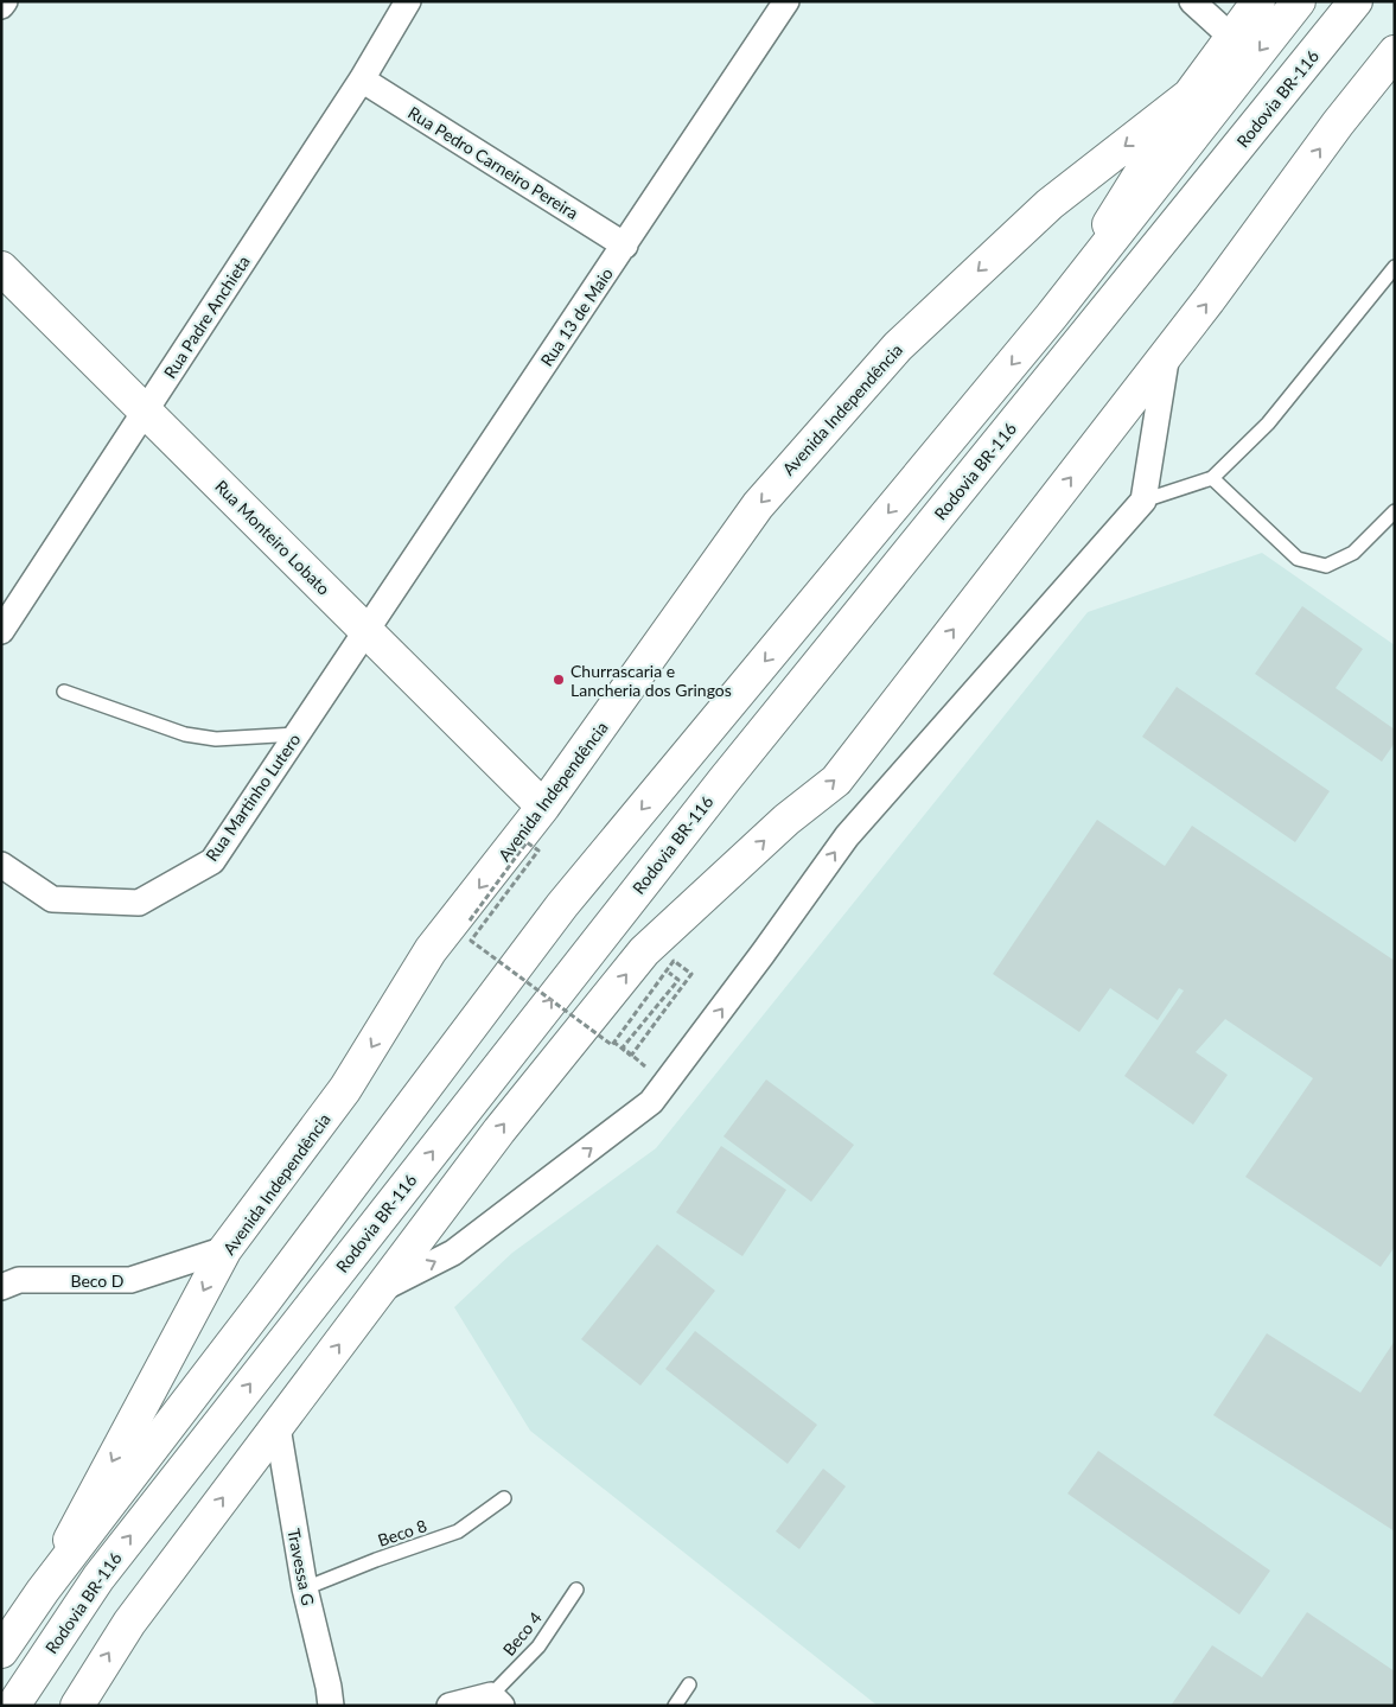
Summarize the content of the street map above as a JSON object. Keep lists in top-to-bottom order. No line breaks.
{"streets":{"main road":["Rodovia BR-116","Avenida Independência","Rua Monteiro Lobato"],"street":["Rua Pedro Carneiro Pereira","Rua Padre Anchieta","Rua 13 de Maio","Rua Martinho Lutero","Beco D","Travessa G"],"lane":["Beco 8","Beco 4"]},"crossings":[["Rua Pedro Carneiro Pereira","Rua Padre Anchieta"],["Rua Pedro Carneiro Pereira","Rua 13 de Maio"],["Rua Padre Anchieta","Rua Monteiro Lobato"],["Rua 13 de Maio","Rua Monteiro Lobato"],["Rua 13 de Maio","Rua Martinho Lutero"],["Avenida Independência","Rua Monteiro Lobato"],["Avenida Independência","Beco D"],["Rua Monteiro Lobato","Rua Martinho Lutero"],["Beco 8","Travessa G"]],"places":["Churrascaria e Lancheria dos Gringos"]}
